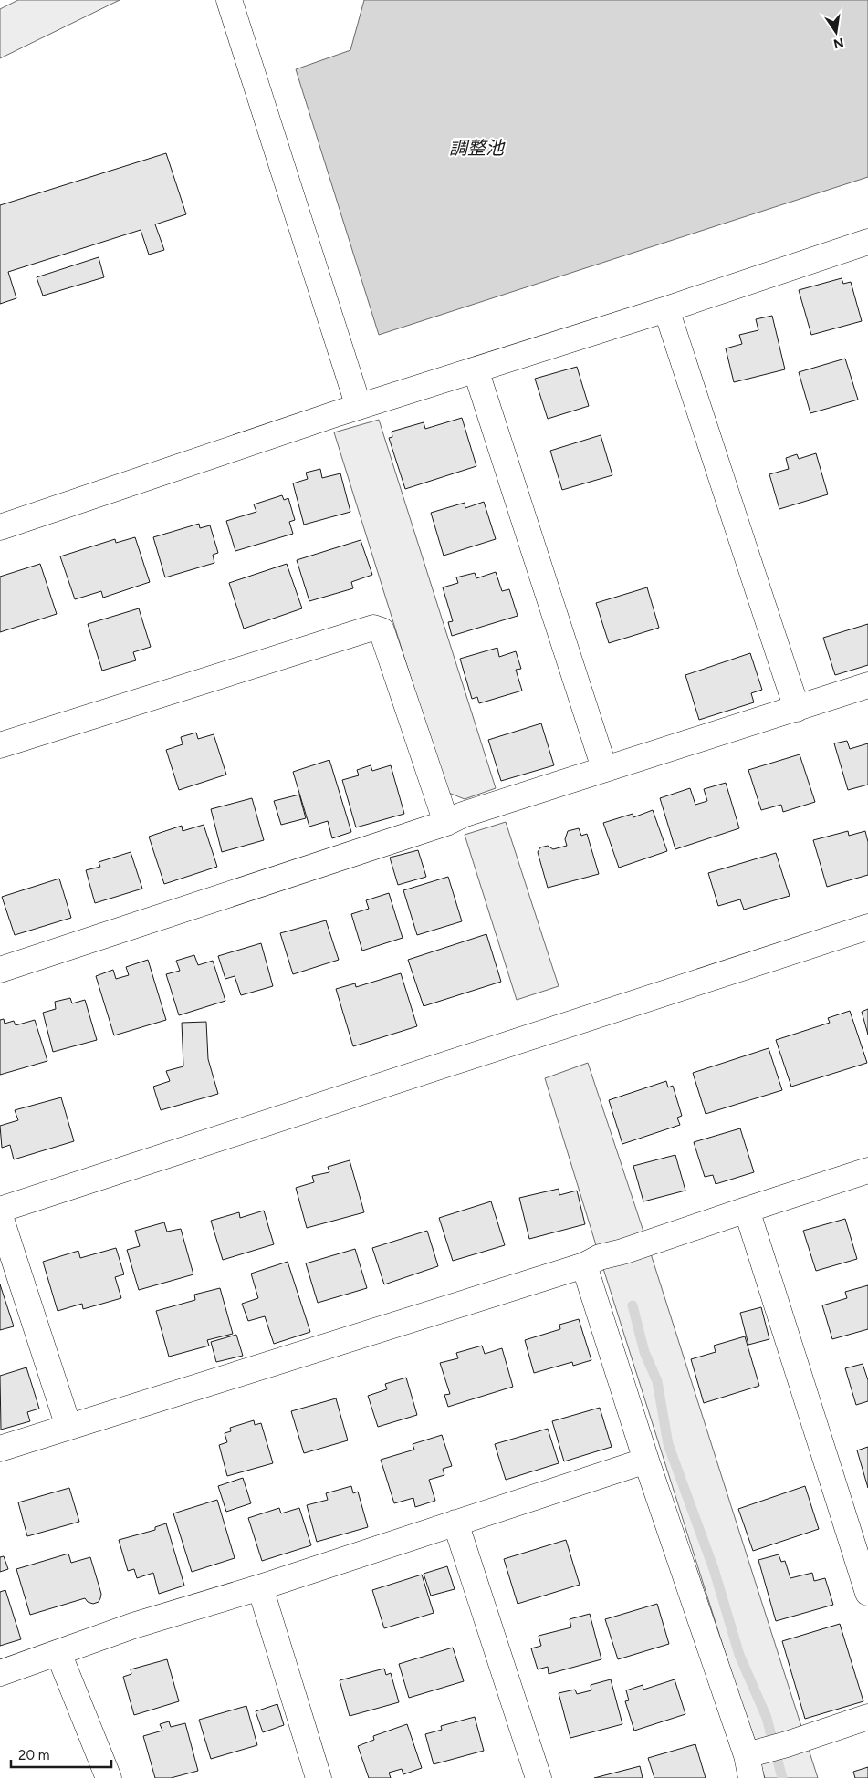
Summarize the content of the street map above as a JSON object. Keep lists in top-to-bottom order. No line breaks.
{"water":["調整池"],"scale_bar":"20 m","north":"bottom"}
